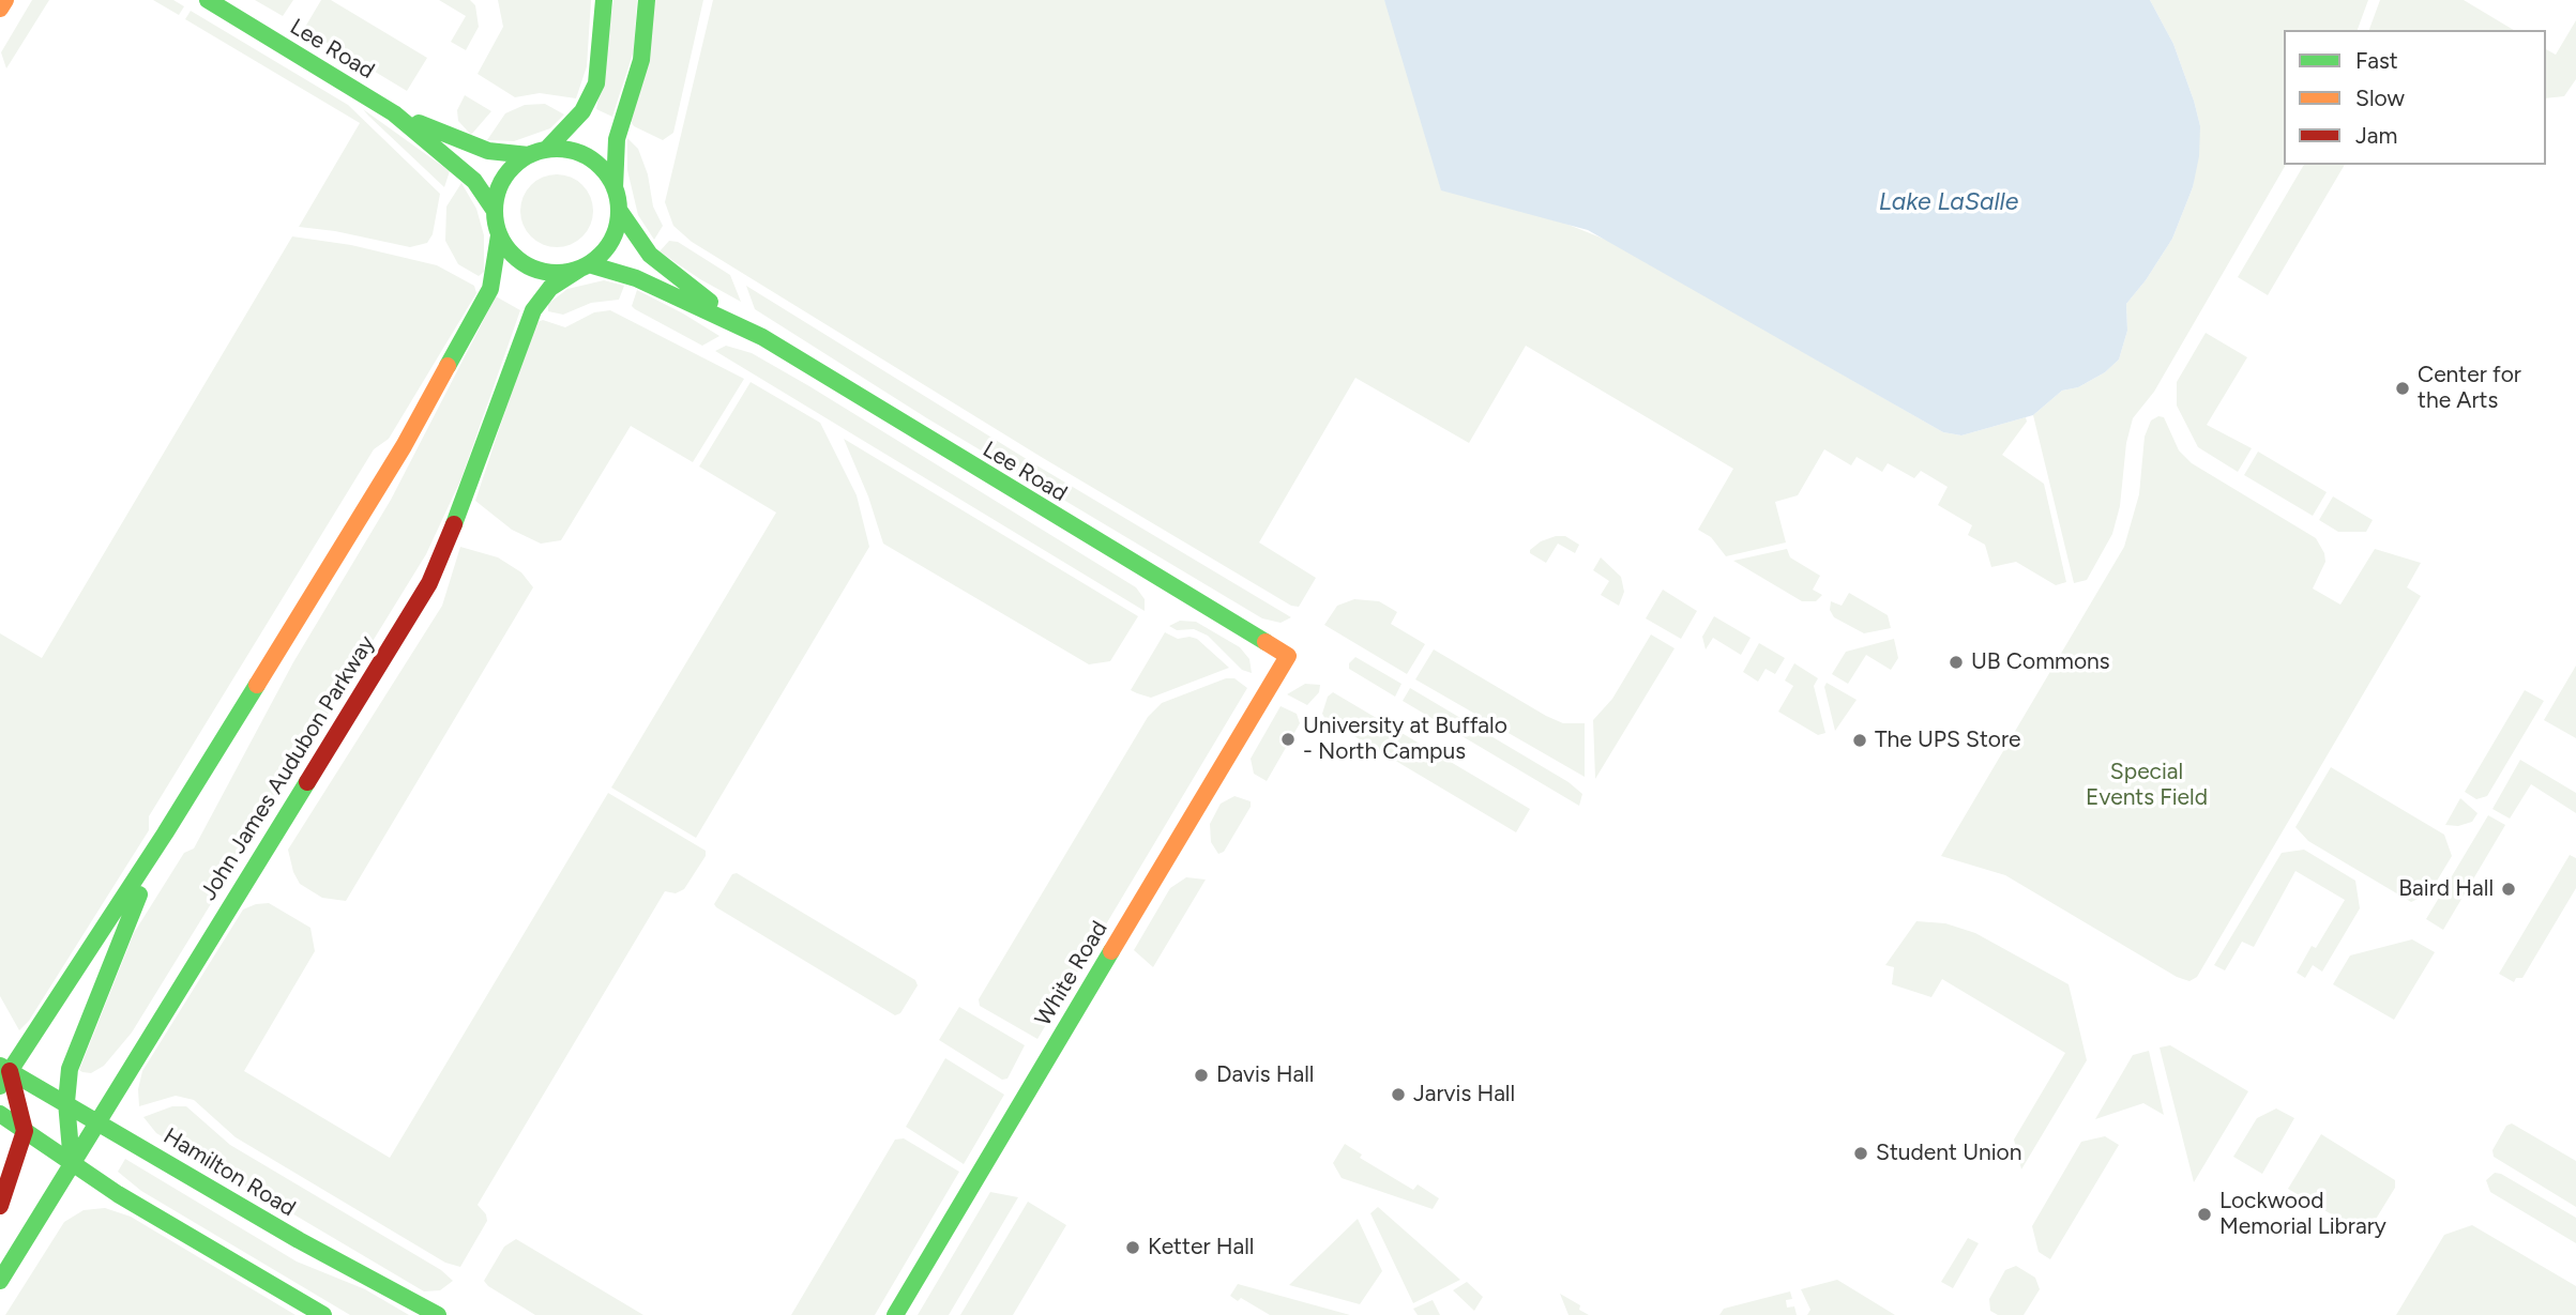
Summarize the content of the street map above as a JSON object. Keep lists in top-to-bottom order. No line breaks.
{"streets":{"main road":["Lee Road","John James Audubon Parkway","White Road","Hamilton Road"]},"crossings":[["Lee Road","John James Audubon Parkway"],["Lee Road","White Road"],["John James Audubon Parkway","Hamilton Road"]],"water":["Lake LaSalle"],"parks":["Special Events Field"],"places":["Center for the Arts","UB Commons","University at Buffalo - North Campus","The UPS Store","Baird Hall","Davis Hall","Jarvis Hall","Student Union","Lockwood Memorial Library","Ketter Hall"],"legend":["Fast","Slow","Jam"]}
